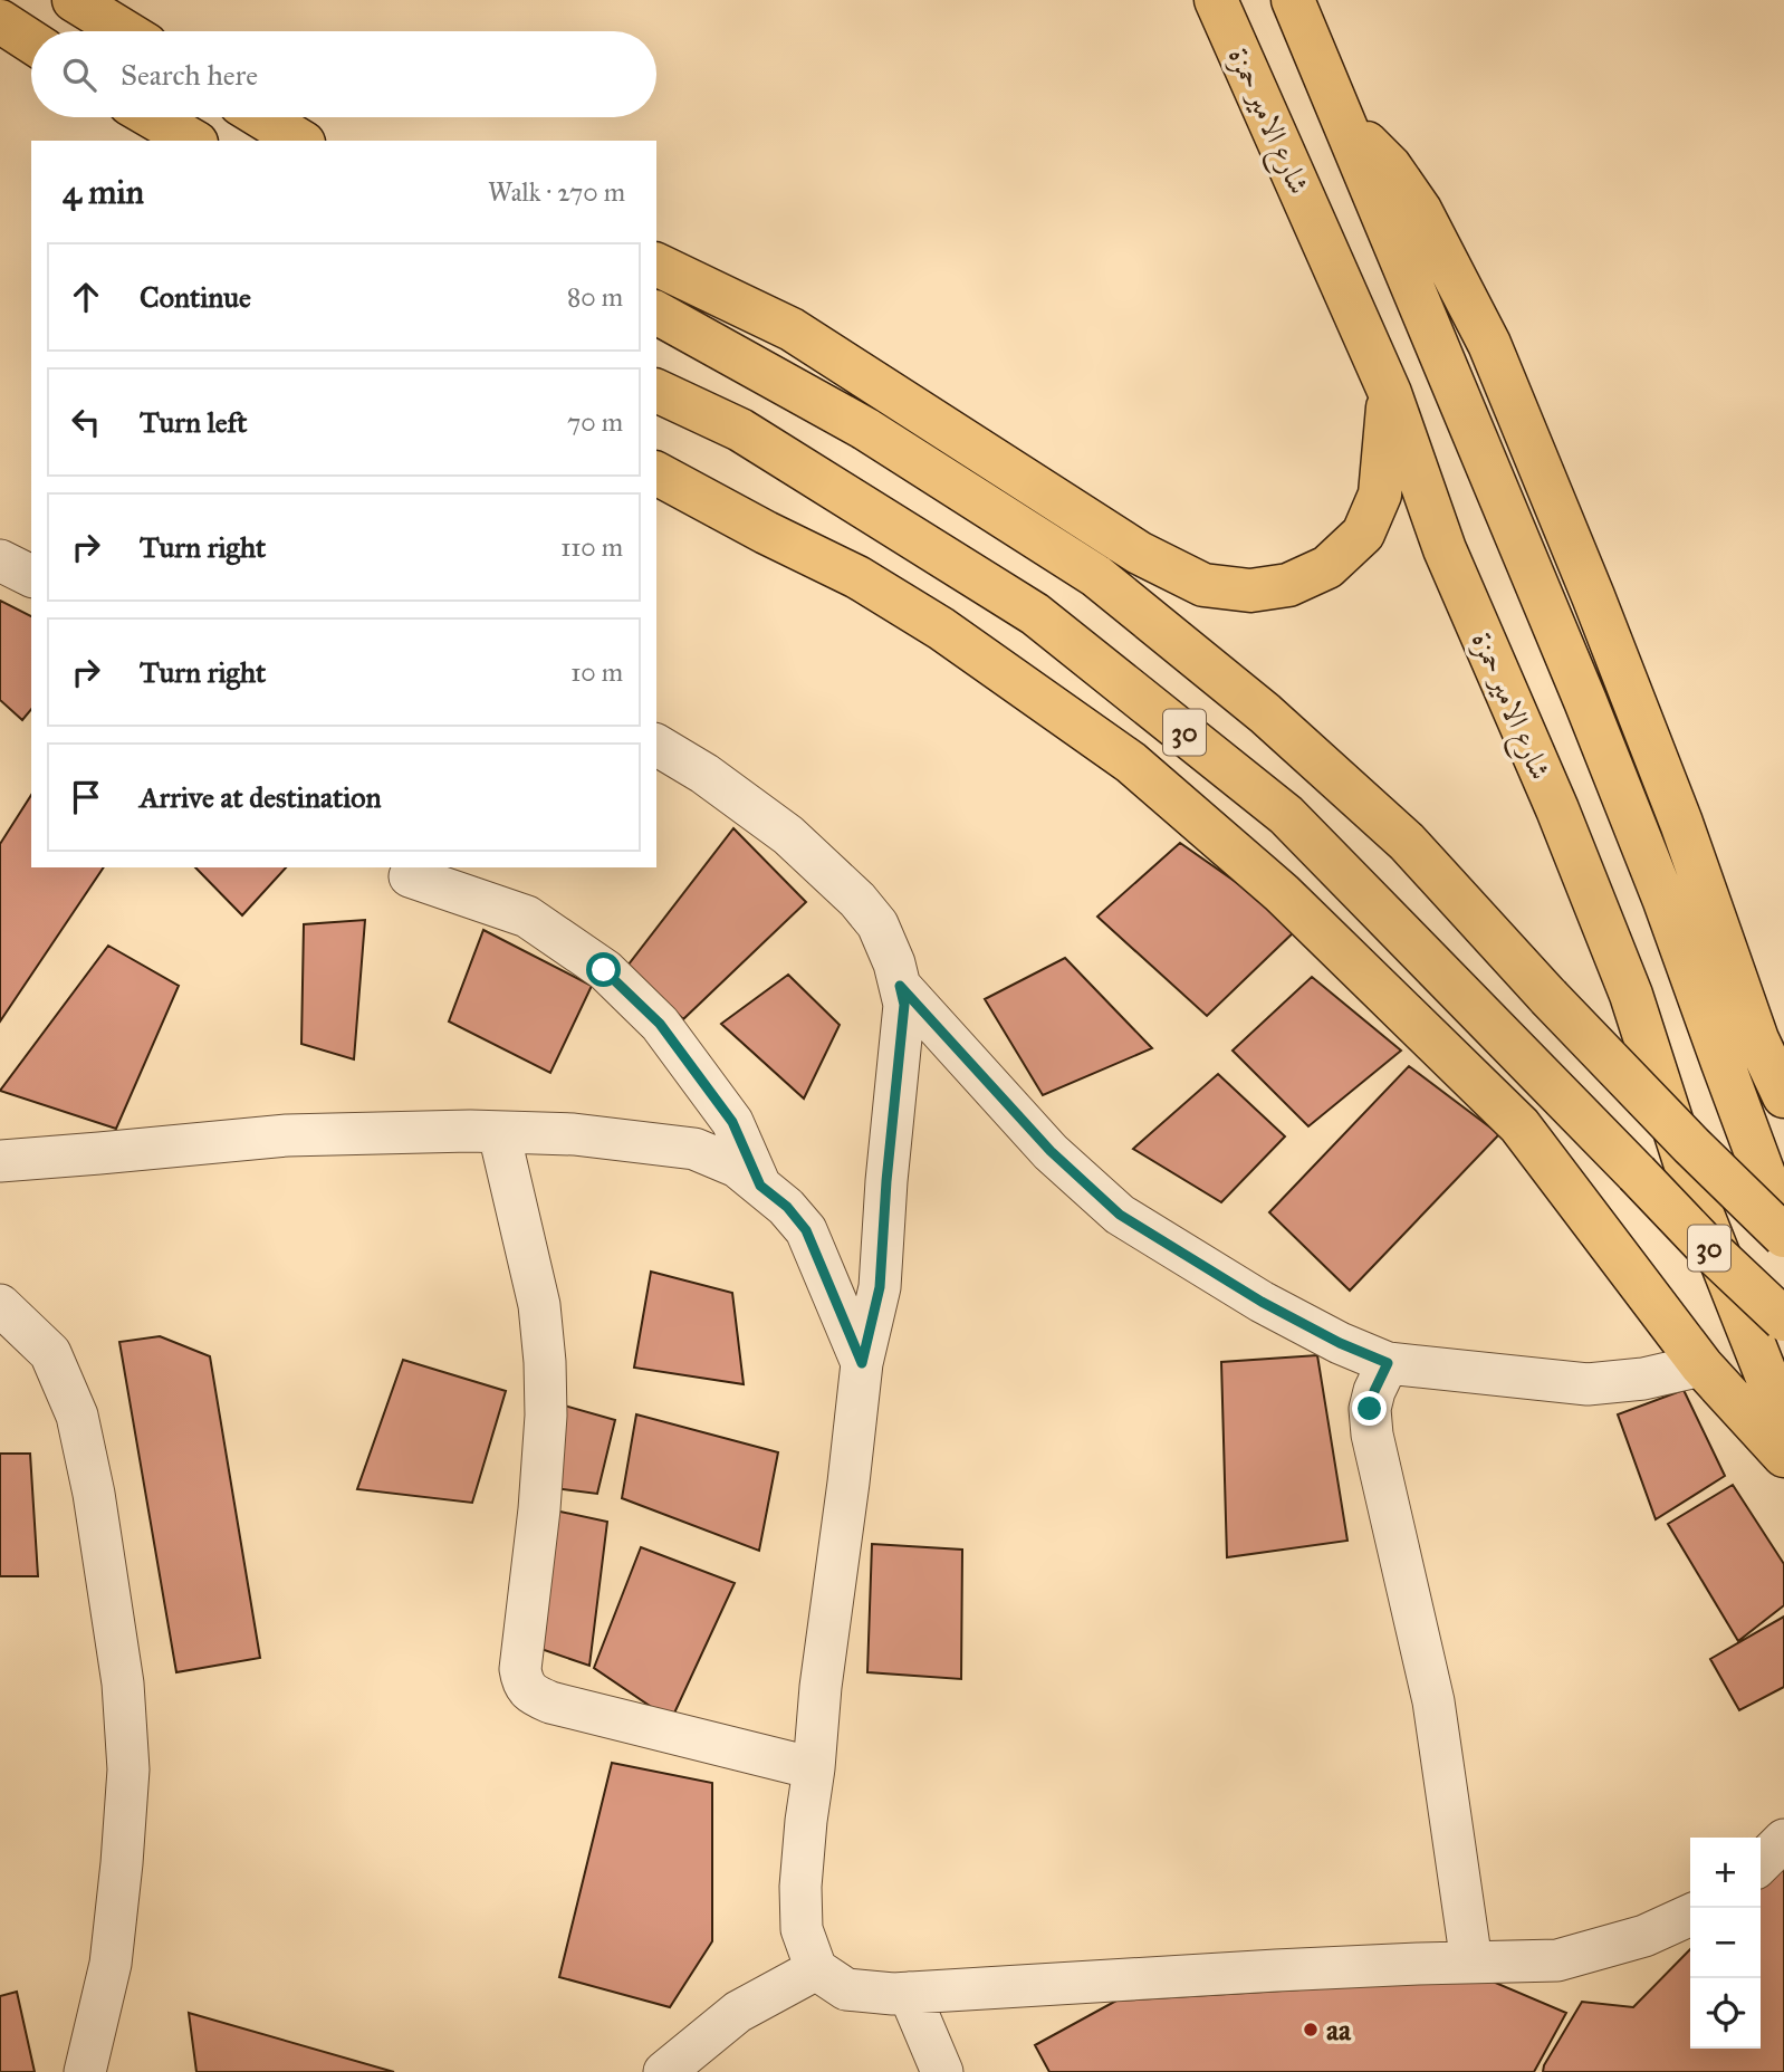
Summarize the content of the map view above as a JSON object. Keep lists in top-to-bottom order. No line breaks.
{"streets":{"main road":["شارع الامير حمزة","30"]},"places":["aa"],"page":{"search":"Search here","heading":["4 min","Walk · 270 m"],"list":[["Continue","80 m"],["Turn left","70 m"],["Turn right","110 m"],["Turn right","10 m"],"Arrive at destination"],"map_buttons":["+","−"]}}
